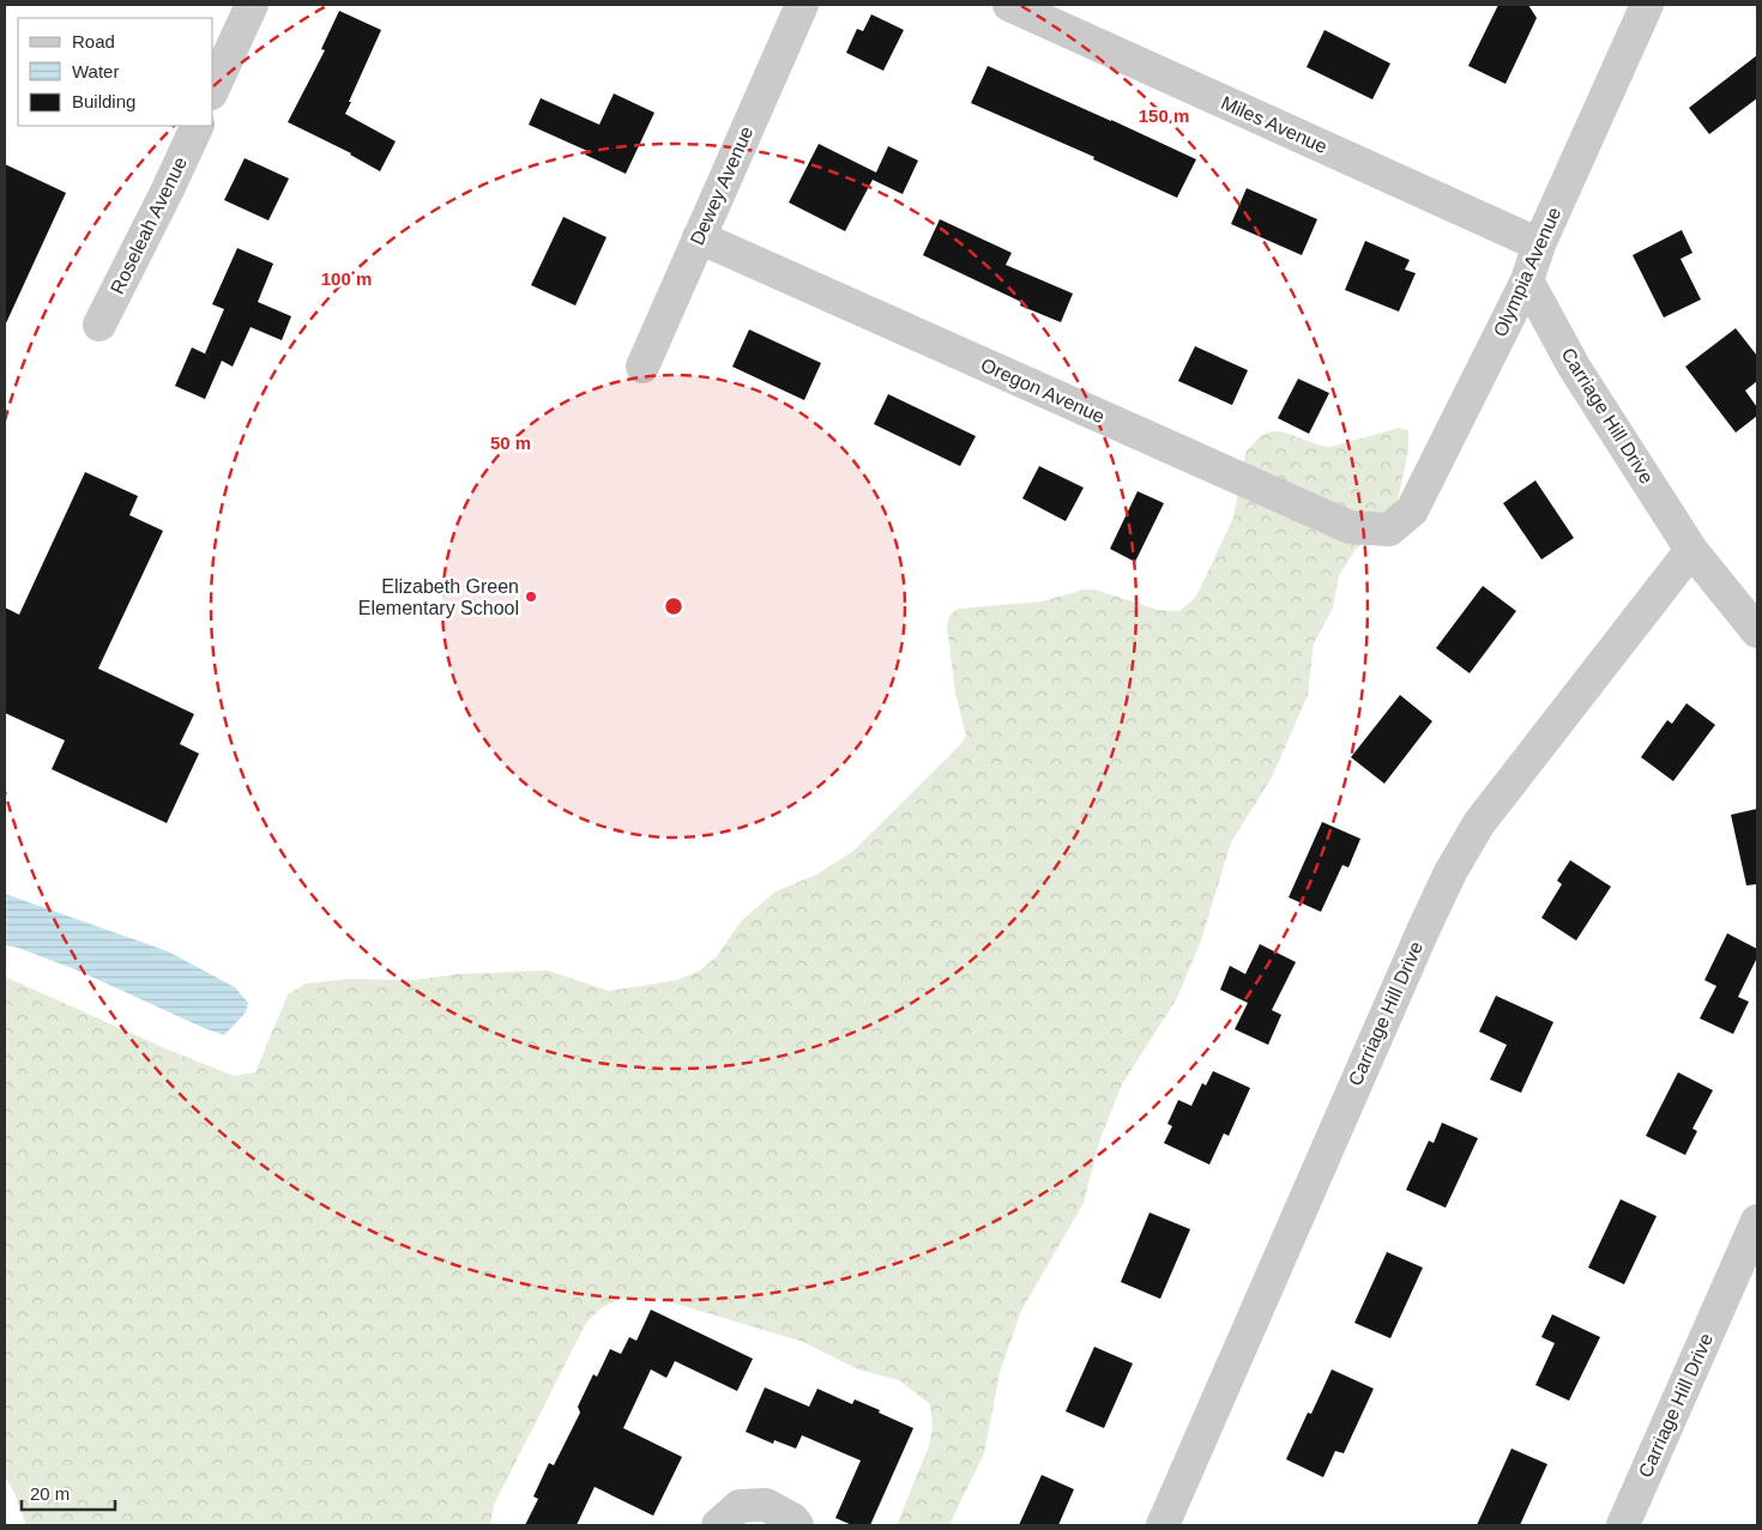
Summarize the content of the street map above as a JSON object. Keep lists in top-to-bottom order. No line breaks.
{"streets":{"street":["Miles Avenue","Dewey Avenue","Roseleah Avenue","Olympia Avenue","Oregon Avenue","Carriage Hill Drive"]},"crossings":[["Miles Avenue","Olympia Avenue"],["Dewey Avenue","Oregon Avenue"],["Olympia Avenue","Oregon Avenue"],["Olympia Avenue","Carriage Hill Drive"]],"places":["Elizabeth Green Elementary School"],"legend":["Road","Water","Building"],"scale_bar":"20 m","rings":["150 m","100 m","50 m"]}
